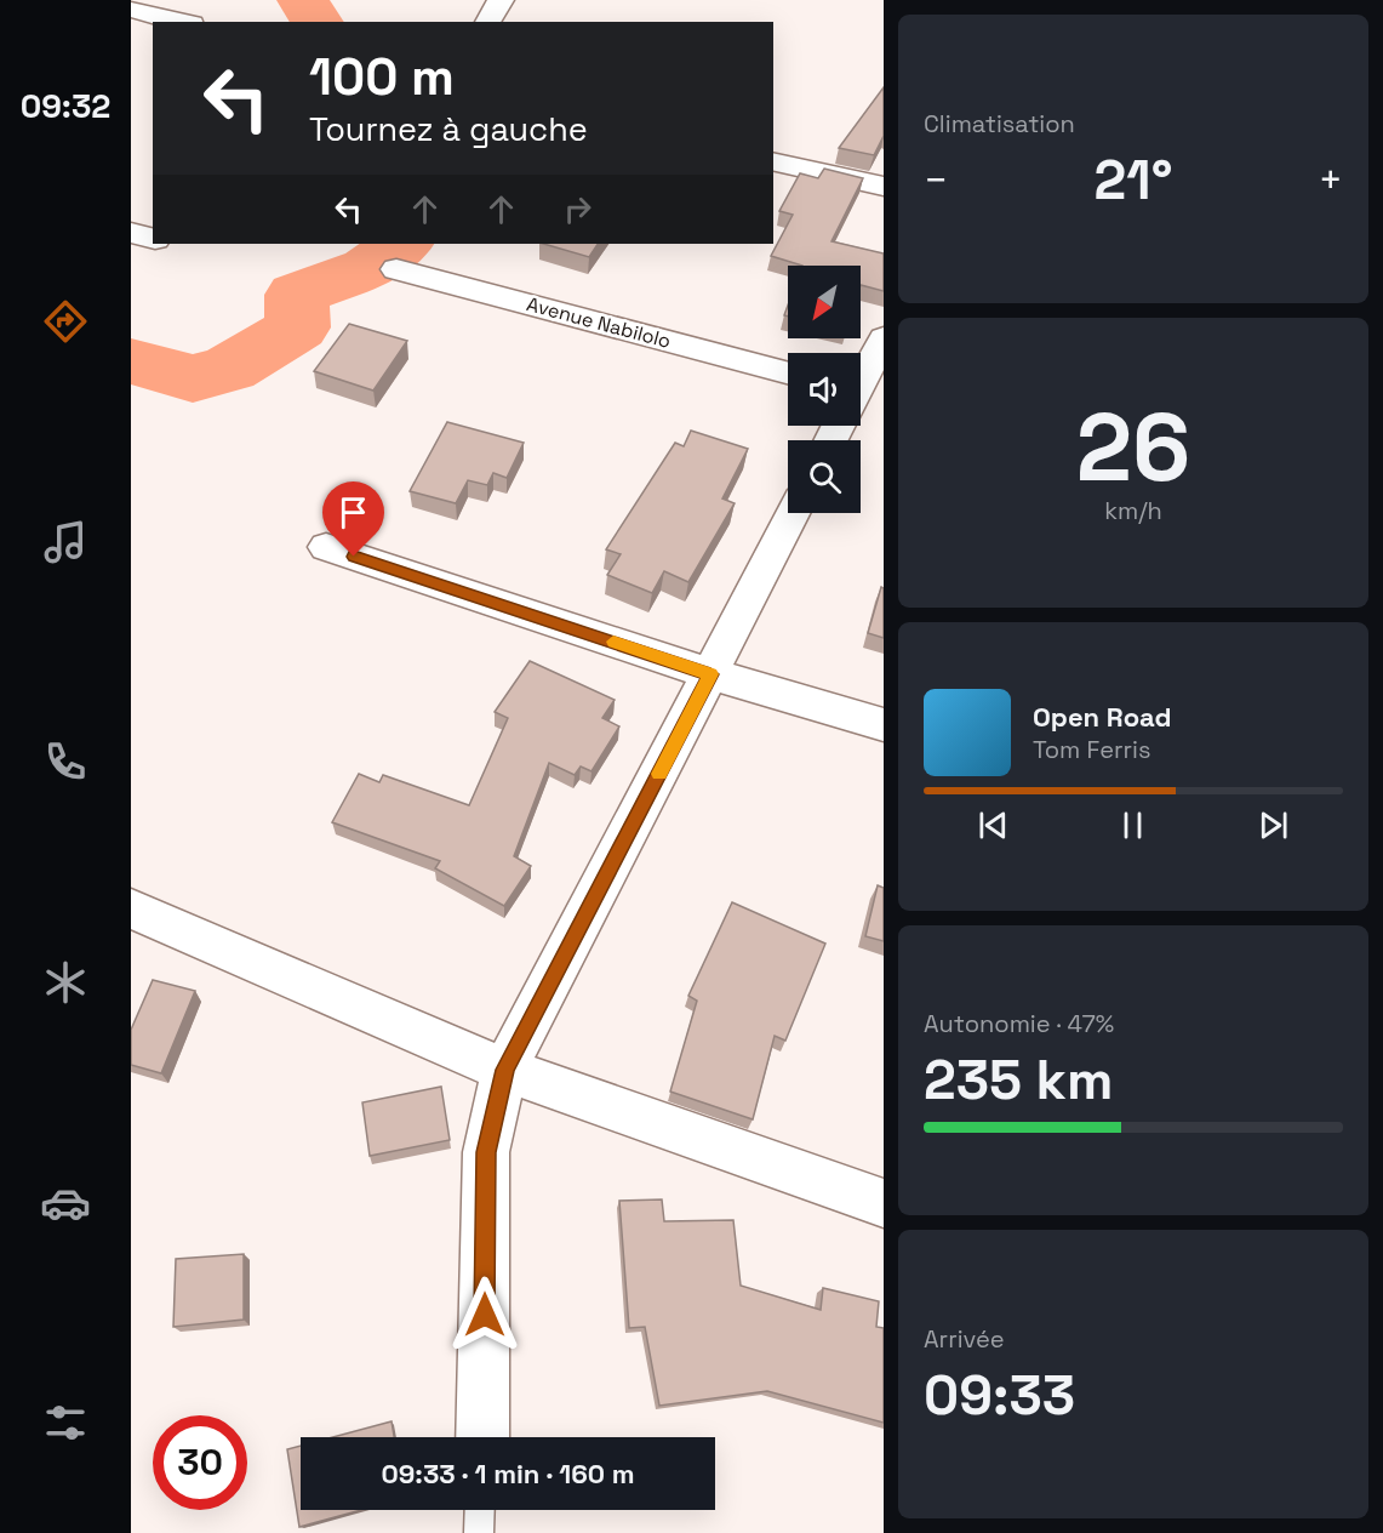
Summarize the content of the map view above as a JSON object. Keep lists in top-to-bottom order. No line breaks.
{"streets":{"street":["Avenue Nabilolo"]},"north":"bottom left","page":{"tabs":"09:32","tile":["Climatisation",["26","km/h"],["Autonomie · 47%","235 km"],["Arrivée","09:33"]],"turn":["100 m","Tournez à gauche"],"heat":["−","21°","+"],"song":["Open Road","Tom Ferris"],"limit":"30","trip":"09:33 · 1 min · 160 m"}}
